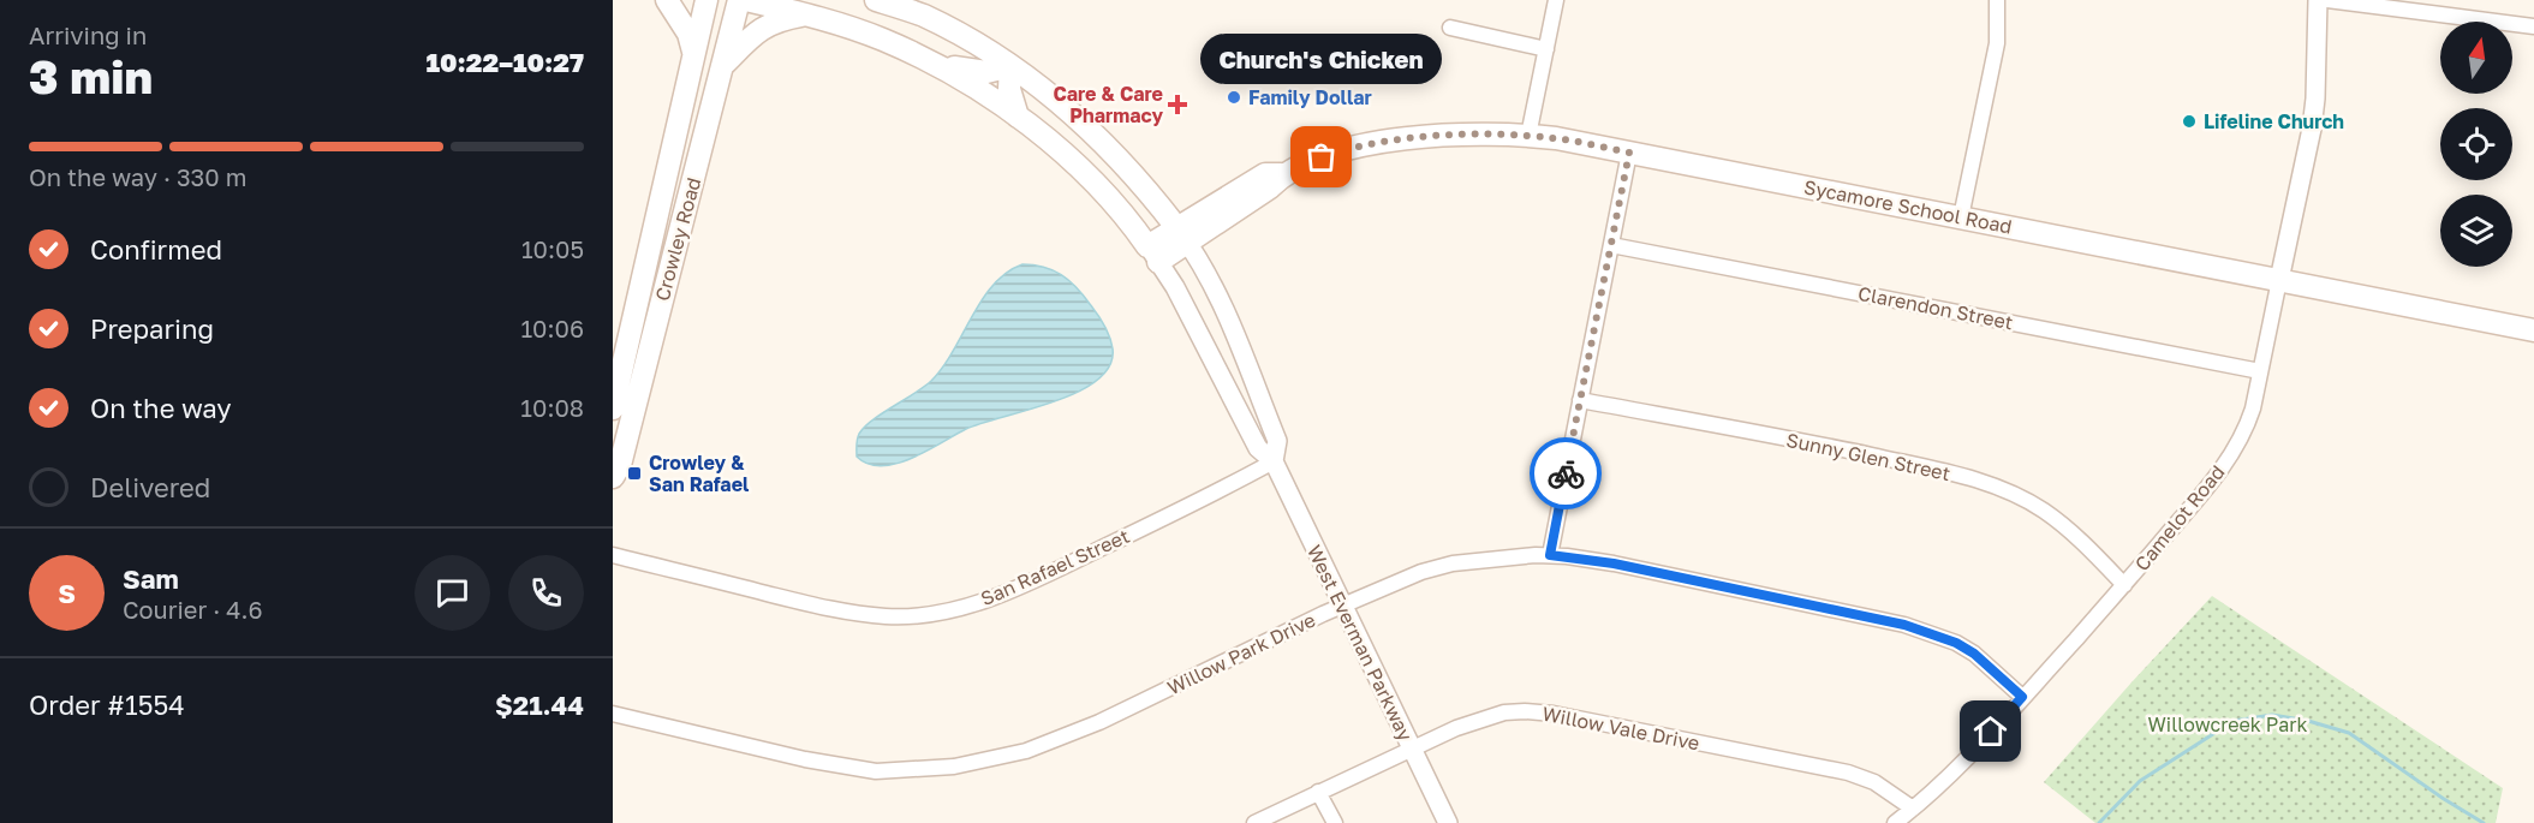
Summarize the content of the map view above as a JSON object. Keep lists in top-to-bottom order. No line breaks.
{"streets":{"main road":["Sycamore School Road","Crowley Road"],"street":["Clarendon Street","Sunny Glen Street","Camelot Road","San Rafael Street","West Everman Parkway","Willow Park Drive","Willow Vale Drive"]},"crossings":[["Sycamore School Road","Camelot Road"],["Sycamore School Road","West Everman Parkway"],["Clarendon Street","Camelot Road"],["Sunny Glen Street","Camelot Road"],["Camelot Road","Willow Park Drive"],["Camelot Road","Willow Vale Drive"],["San Rafael Street","West Everman Parkway"],["West Everman Parkway","Willow Park Drive"],["West Everman Parkway","Willow Vale Drive"]],"parks":["Willowcreek Park"],"places":{"other":["Family Dollar","Lifeline Church","Church's Chicken"],"health":["Care & Care Pharmacy"],"transit":["Crowley & San Rafael"]},"north":"top","page":{"heading":["3 min","Arriving in","10:22–10:27"],"panel":["Sam","Courier · 4.6","Order #1554","$21.44"],"bubble":"Church's Chicken","bar":"On the way · 330 m","list":[["Confirmed","10:05"],["Preparing","10:06"],["On the way","10:08"],"Delivered"],"round":"S"}}
